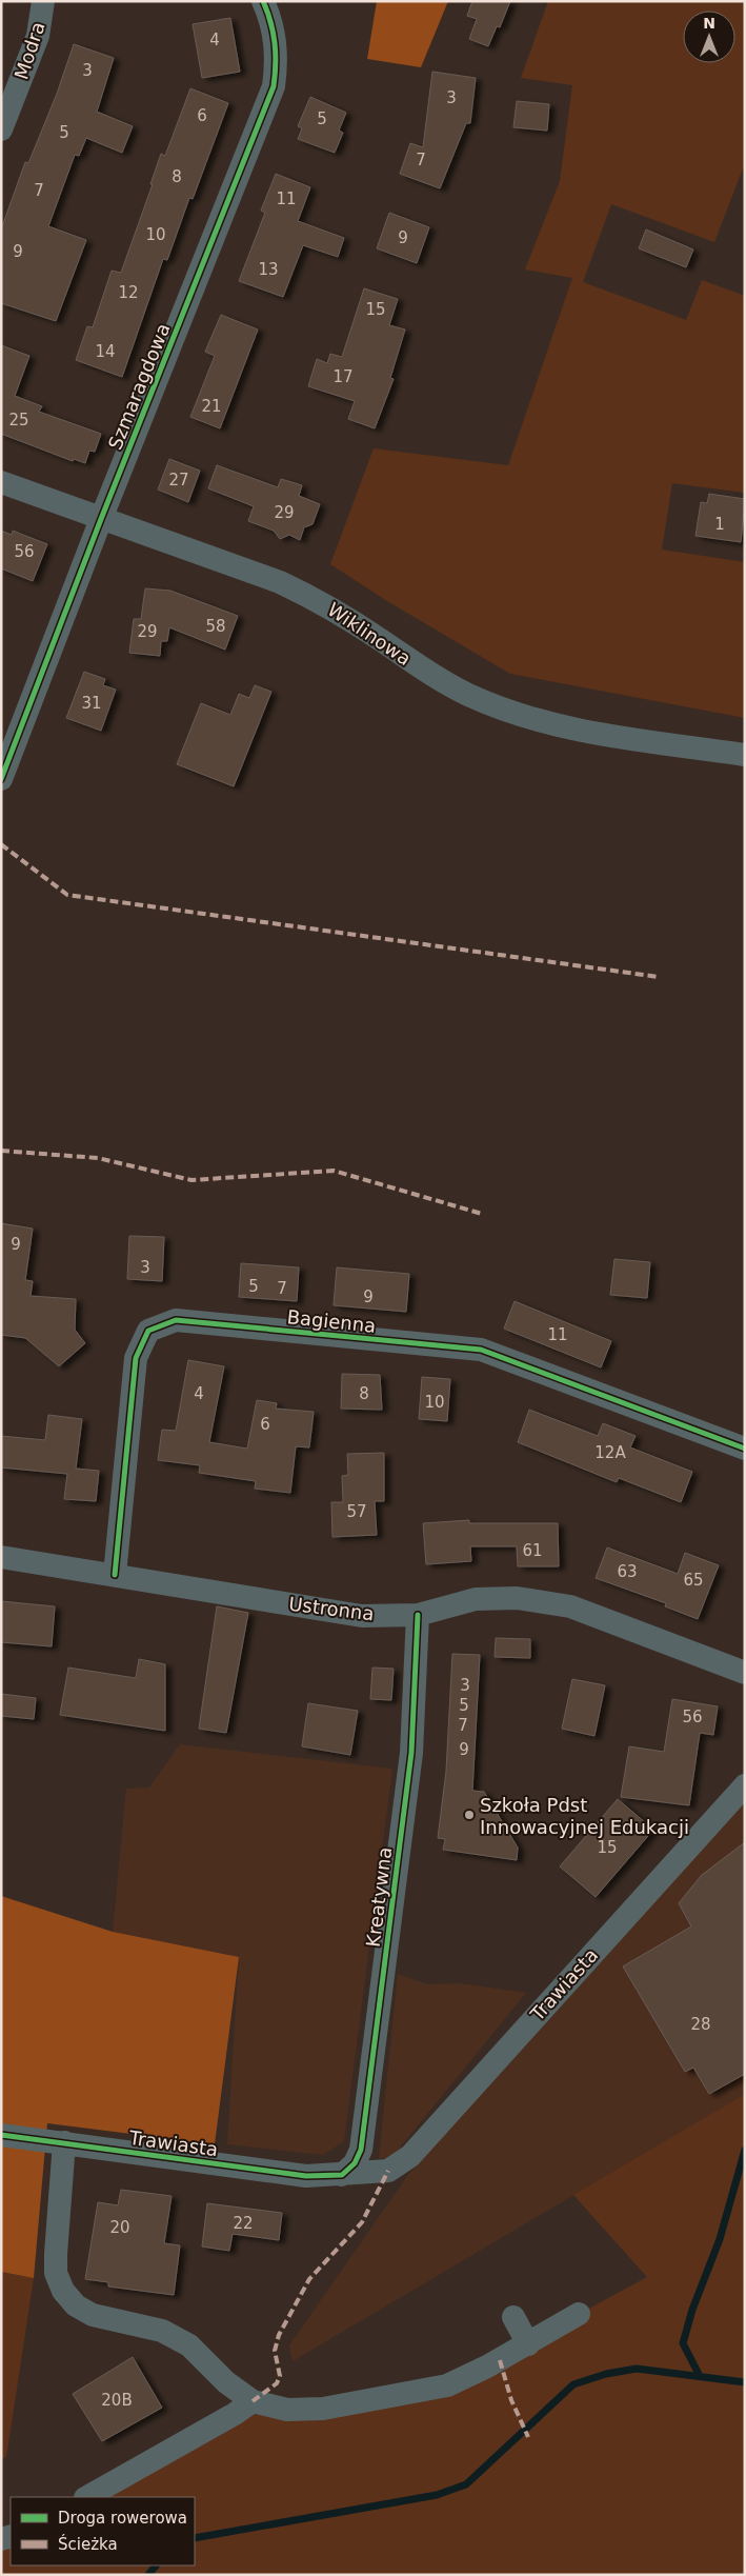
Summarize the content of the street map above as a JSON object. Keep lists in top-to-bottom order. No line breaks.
{"streets":{"street":["Modra","Szmaragdowa","Wiklinowa","Bagienna","Ustronna","Kreatywna","Trawiasta"]},"crossings":[["Szmaragdowa","Wiklinowa"],["Bagienna","Ustronna"],["Ustronna","Kreatywna"],["Kreatywna","Trawiasta"]],"places":["Szkoła Pdst Innowacyjnej Edukacji"],"house_numbers":["4","3","3","6","5","5","7","8","7","11","10","9","9","13","12","15","14","17","21","25","27","29","1","56","58","29","31","9","3","5","7","9","11","4","8","10","6","12A","57","61","63","65","3","5","56","7","9","15","28","22","20","20B"],"legend":["Droga rowerowa","Ścieżka"],"north":"top"}
